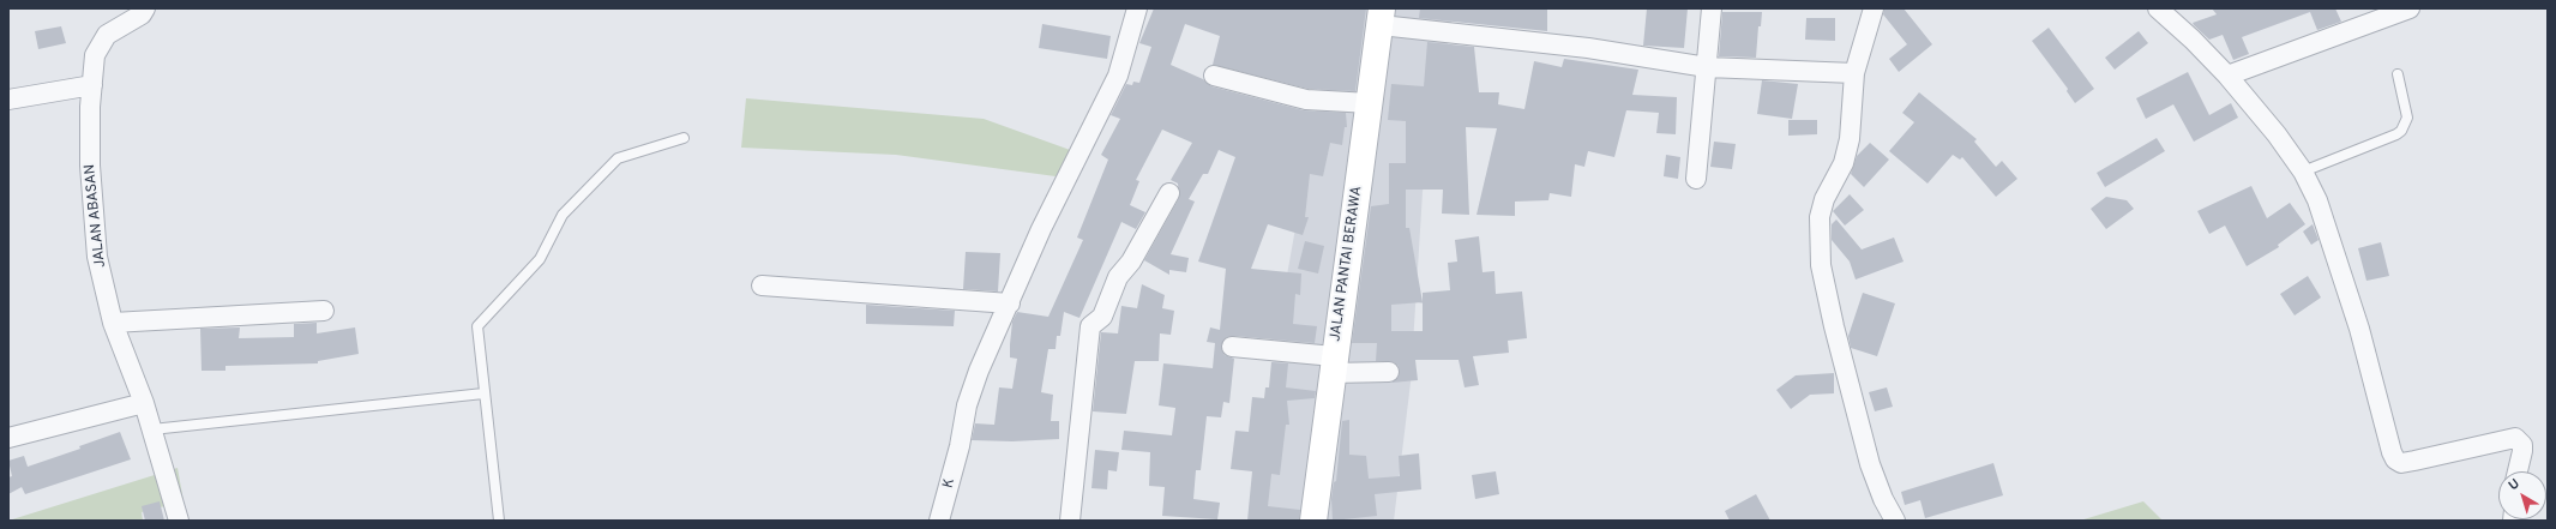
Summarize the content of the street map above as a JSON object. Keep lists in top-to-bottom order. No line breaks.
{"streets":{"street":["JALAN ABASAN","JALAN PANTAI BERAWA","K"]},"north":"top left"}
